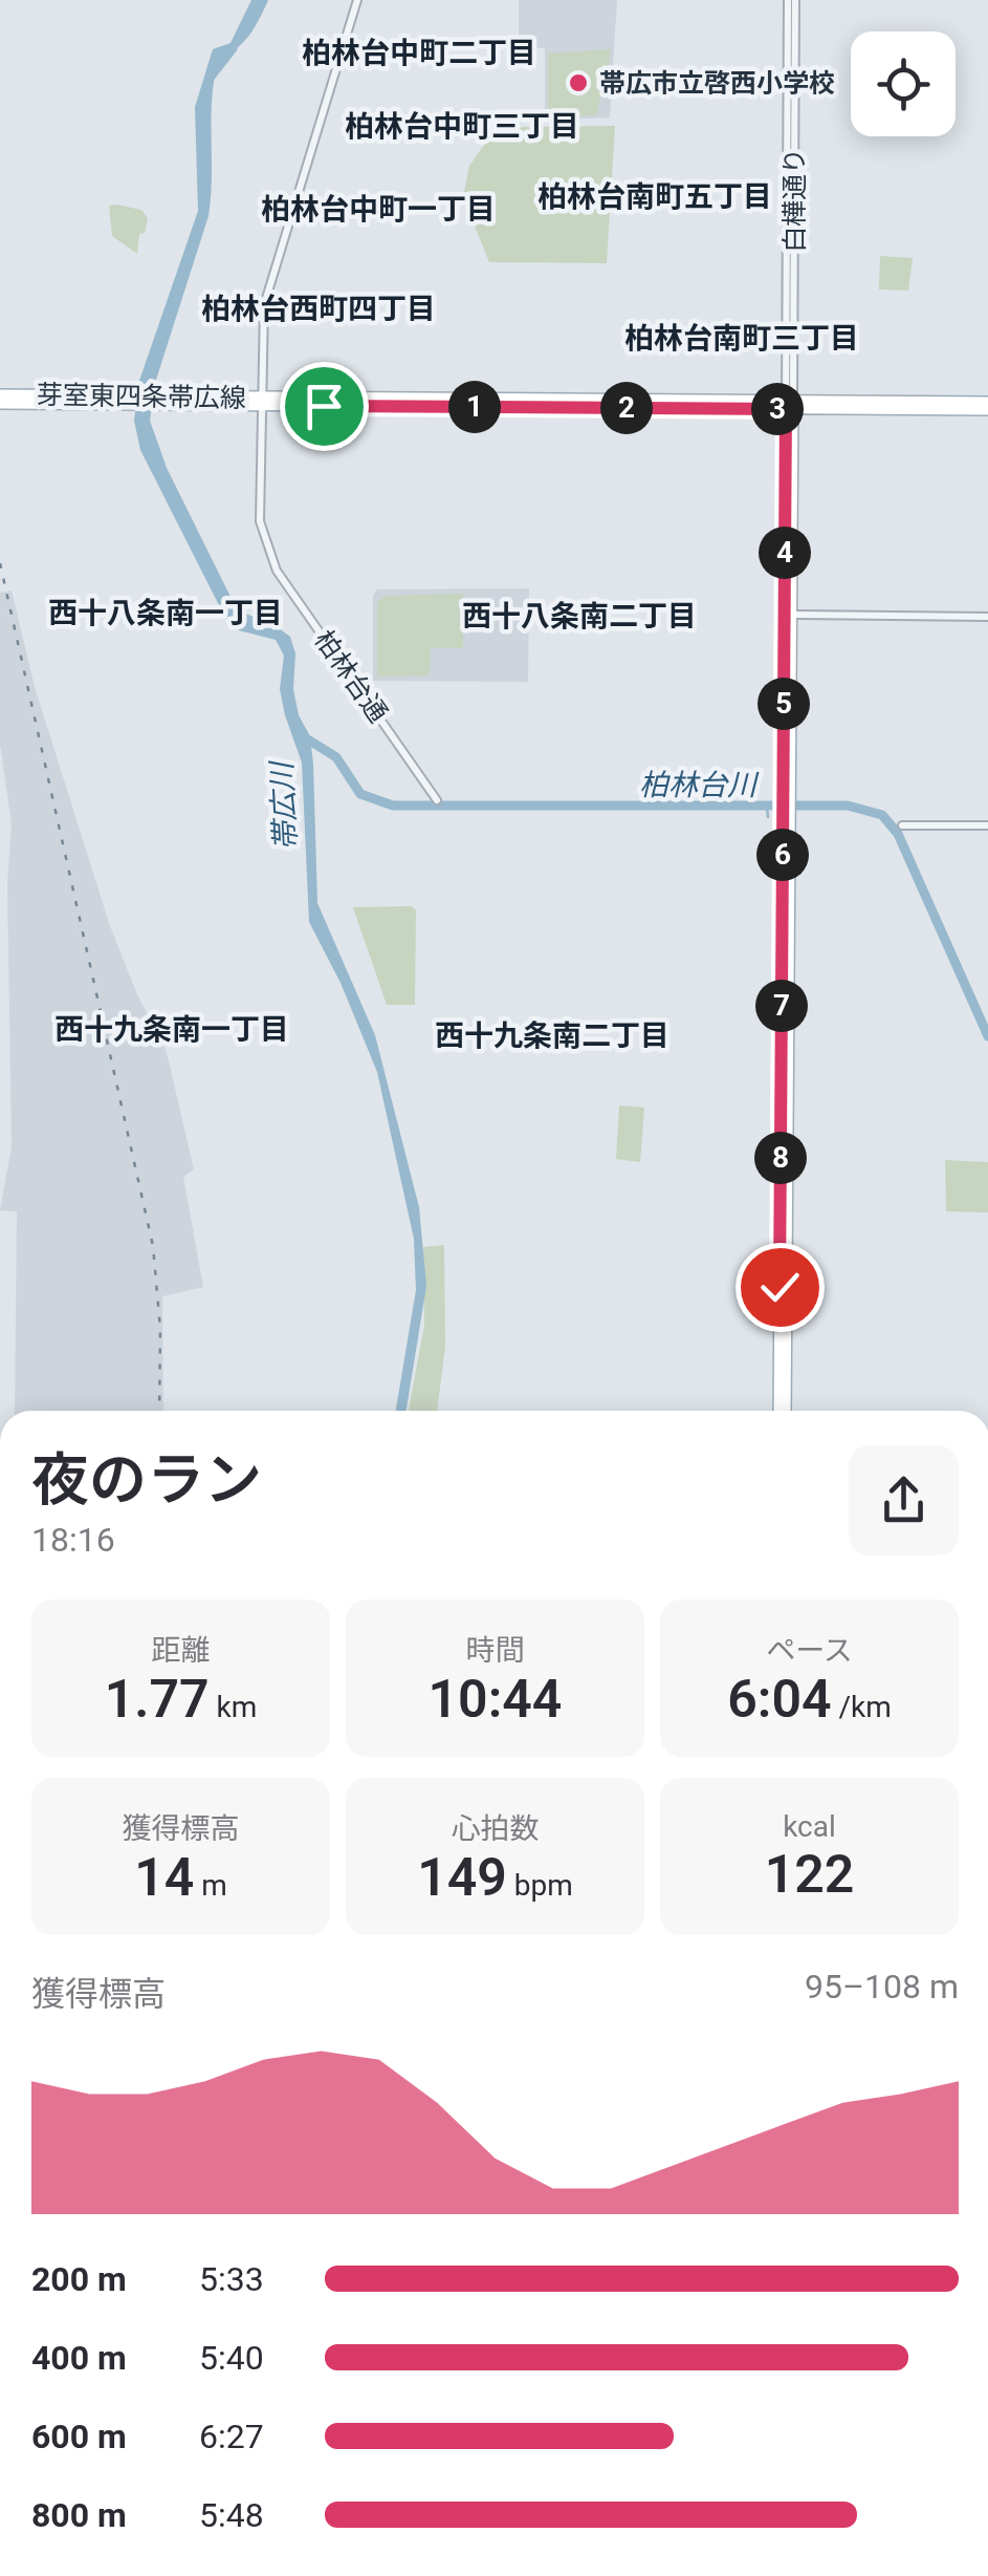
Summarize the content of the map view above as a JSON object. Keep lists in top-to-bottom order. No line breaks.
{"streets":{"main road":["芽室東四条帯広線"],"street":["白樺通り","柏林台通"]},"crossings":[["白樺通り","芽室東四条帯広線"],["芽室東四条帯広線","柏林台通"]],"districts":["柏林台中町二丁目","柏林台中町三丁目","柏林台南町五丁目","柏林台中町一丁目","柏林台西町四丁目","柏林台南町三丁目","西十八条南一丁目","西十八条南二丁目","西十九条南一丁目","西十九条南二丁目"],"water":["柏林台川","帯広川"],"places":["帯広市立啓西小学校"],"page":{"pins":["1","2","3","4","5","6","7","8"],"heading":["夜のラン","18:16"],"stats":[["距離","1.77 km"],["時間","10:44"],["ペース","6:04 /km"],["獲得標高","14 m"],["心拍数","149 bpm"],["kcal","122"]],"chart":["獲得標高","95–108 m"],"list":[{"name":"200 m","note":"5:33"},{"name":"400 m","note":"5:40"},{"name":"600 m","note":"6:27"},{"name":"800 m","note":"5:48"}]}}
